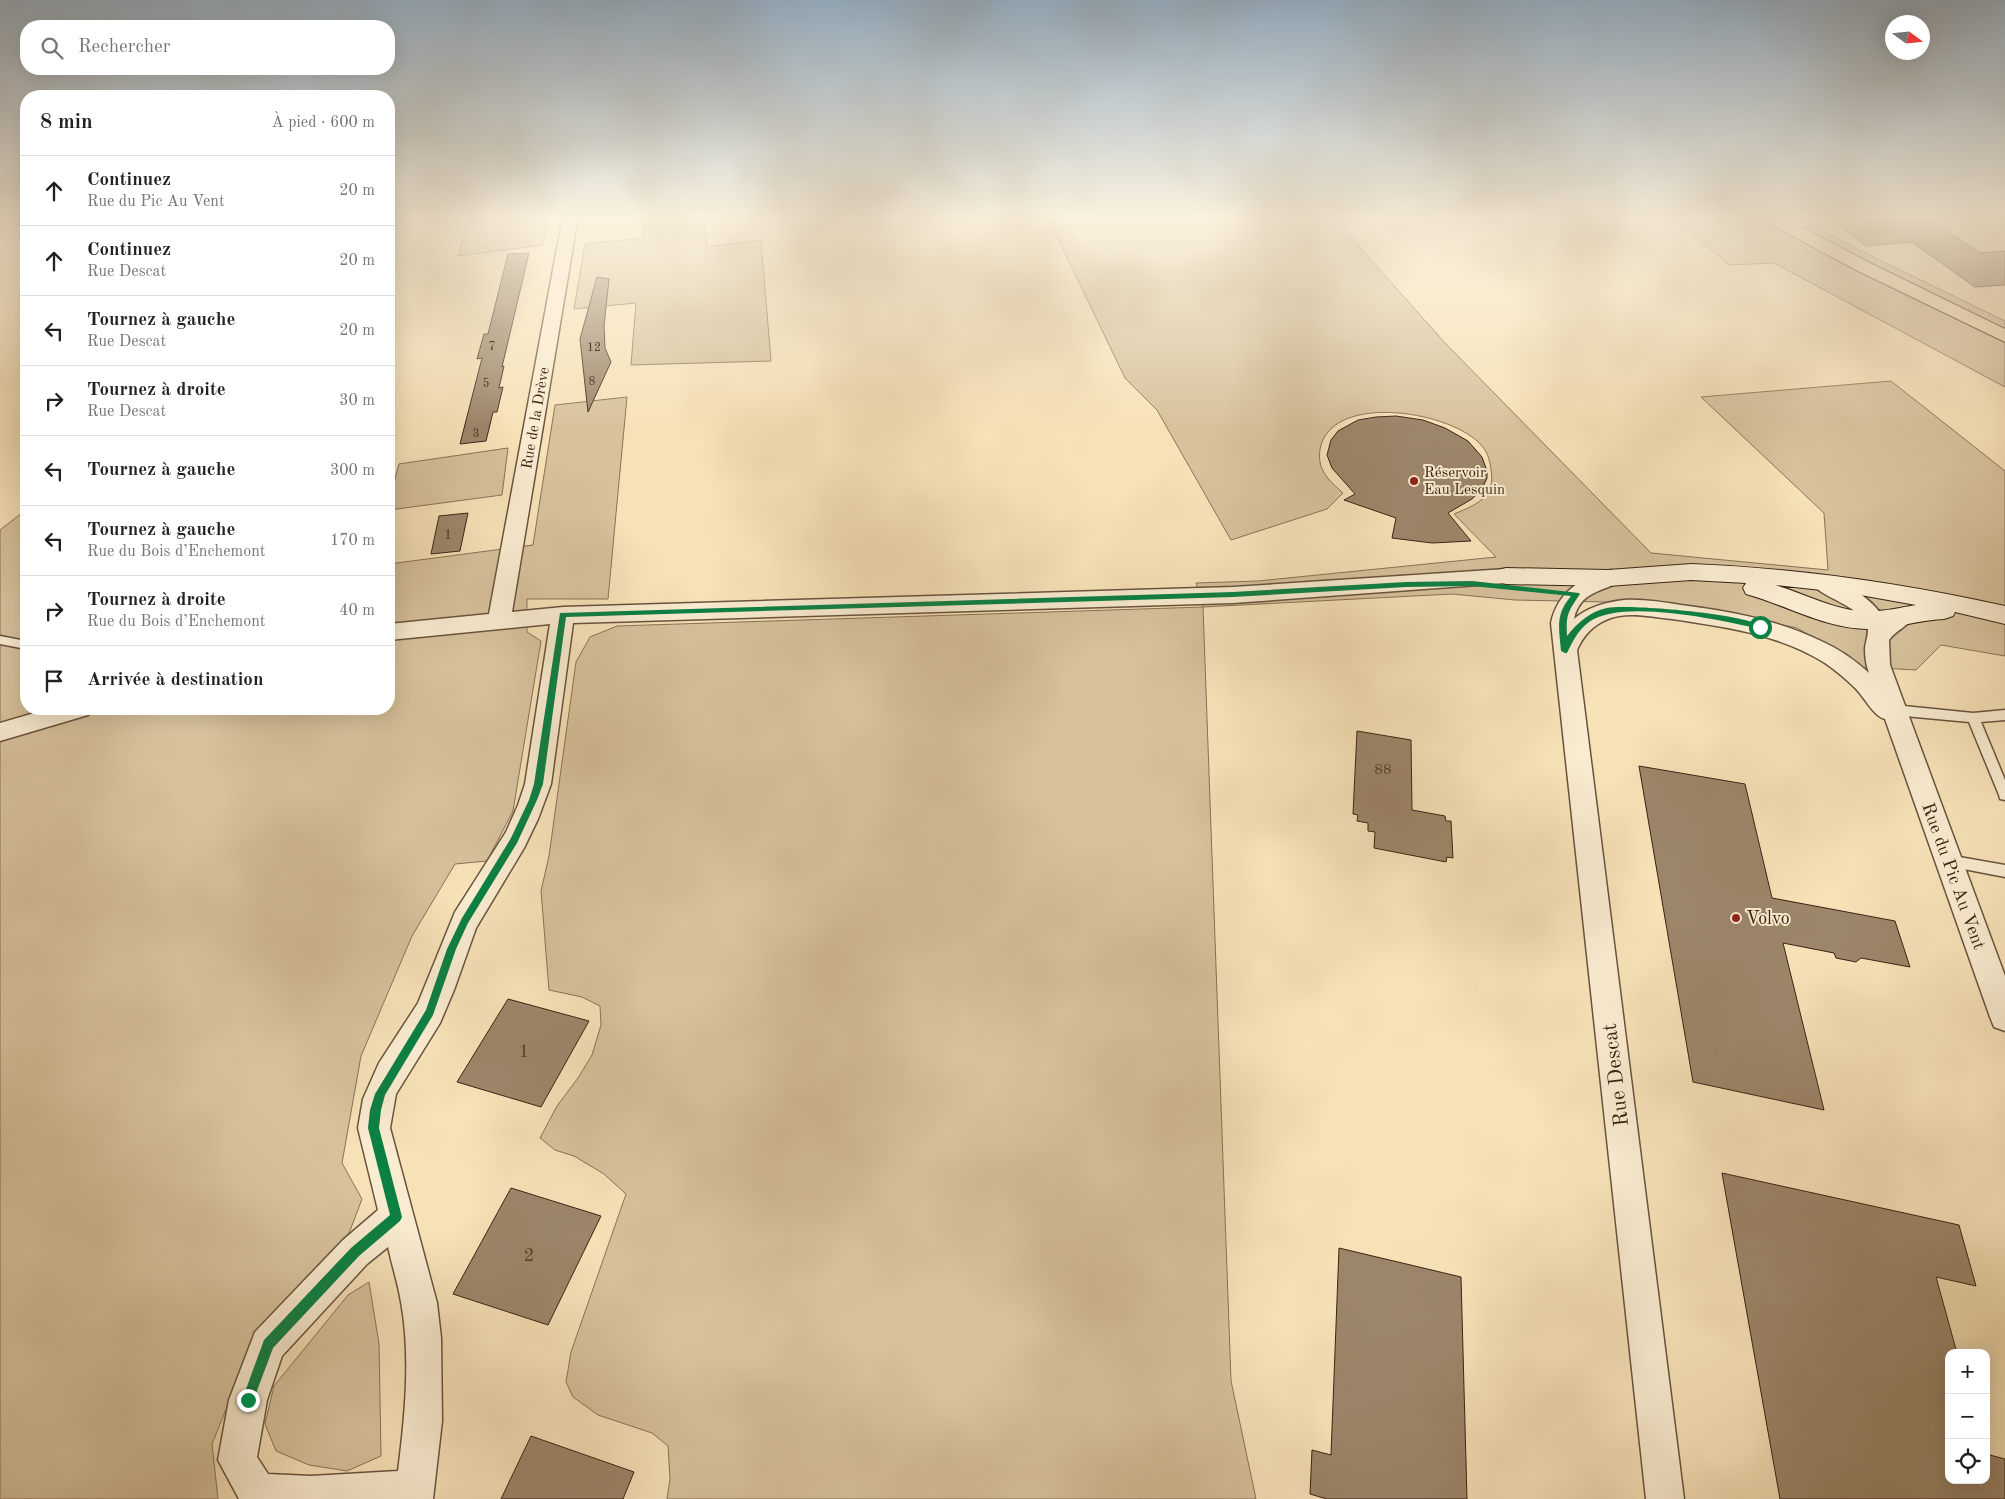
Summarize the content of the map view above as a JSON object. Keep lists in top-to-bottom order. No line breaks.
{"streets":{"street":["Rue de la Drève","Rue du Pic Au Vent","Rue Descat"]},"crossings":[["Rue du Pic Au Vent","Rue Descat"]],"places":["Réservoir Eau Lesquin","Volvo"],"house_numbers":["7","12","8","5","3","1","88","1","2"],"north":"right","page":{"search":"Rechercher","heading":["8 min","À pied · 600 m"],"list":[["Continuez","Rue du Pic Au Vent","20 m"],["Continuez","Rue Descat","20 m"],["Tournez à gauche","Rue Descat","20 m"],["Tournez à droite","Rue Descat","30 m"],["Tournez à gauche","300 m"],["Tournez à gauche","Rue du Bois d’Enchemont","170 m"],["Tournez à droite","Rue du Bois d’Enchemont","40 m"],"Arrivée à destination"],"map_buttons":["+","−"]}}
